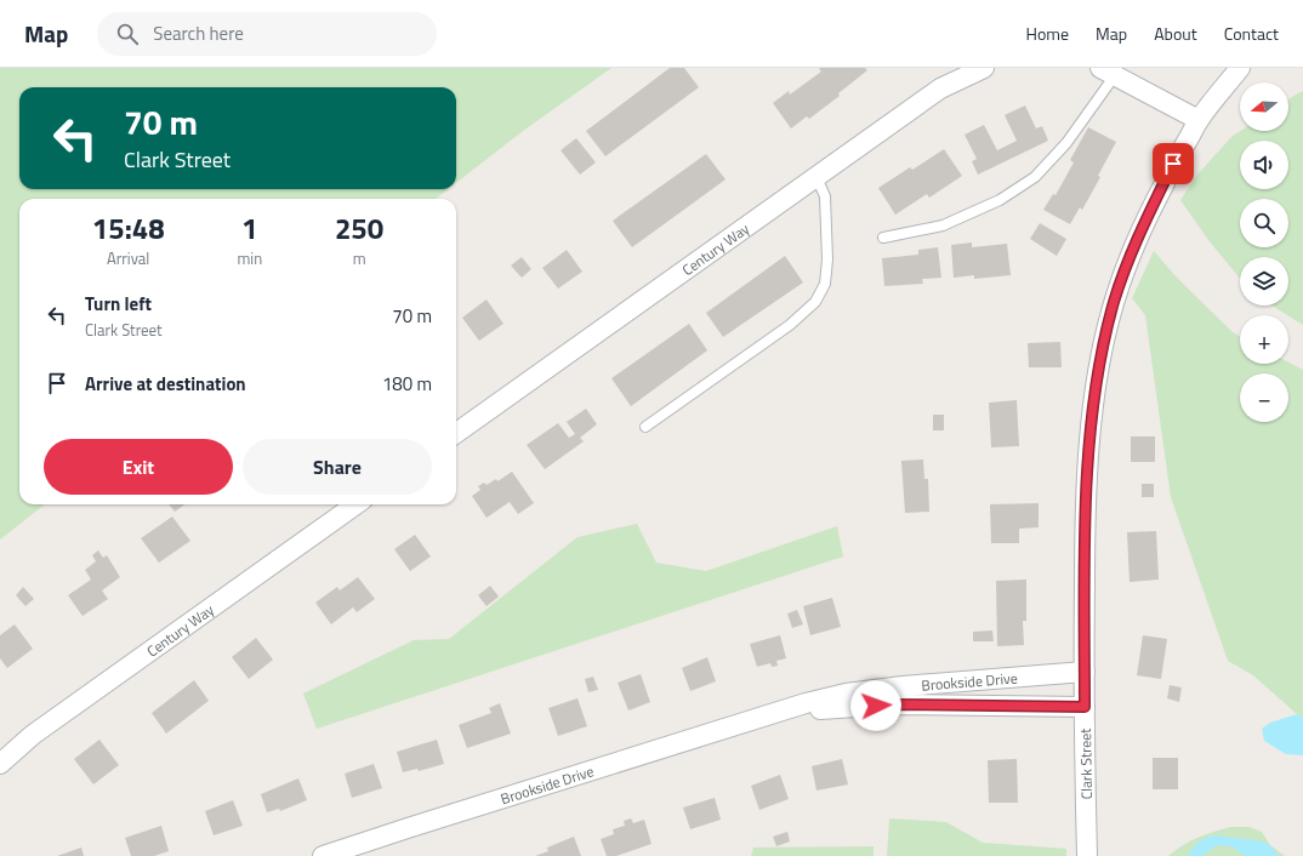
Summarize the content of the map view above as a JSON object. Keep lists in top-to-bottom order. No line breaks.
{"streets":{"street":["Century Way","Brookside Drive","Clark Street"]},"crossings":[["Brookside Drive","Clark Street"]],"north":"left","page":{"header":"Map","search":"Search here","nav":["Home","Map","About","Contact"],"map_buttons":["+","−"],"turn":["70 m","Clark Street"],"eta":["15:48","Arrival","1","min","250","m"],"list":[{"name":"Turn left","note":"Clark Street","value":"70 m"},{"name":"Arrive at destination","value":"180 m"}],"buttons":["Exit","Share"]}}
